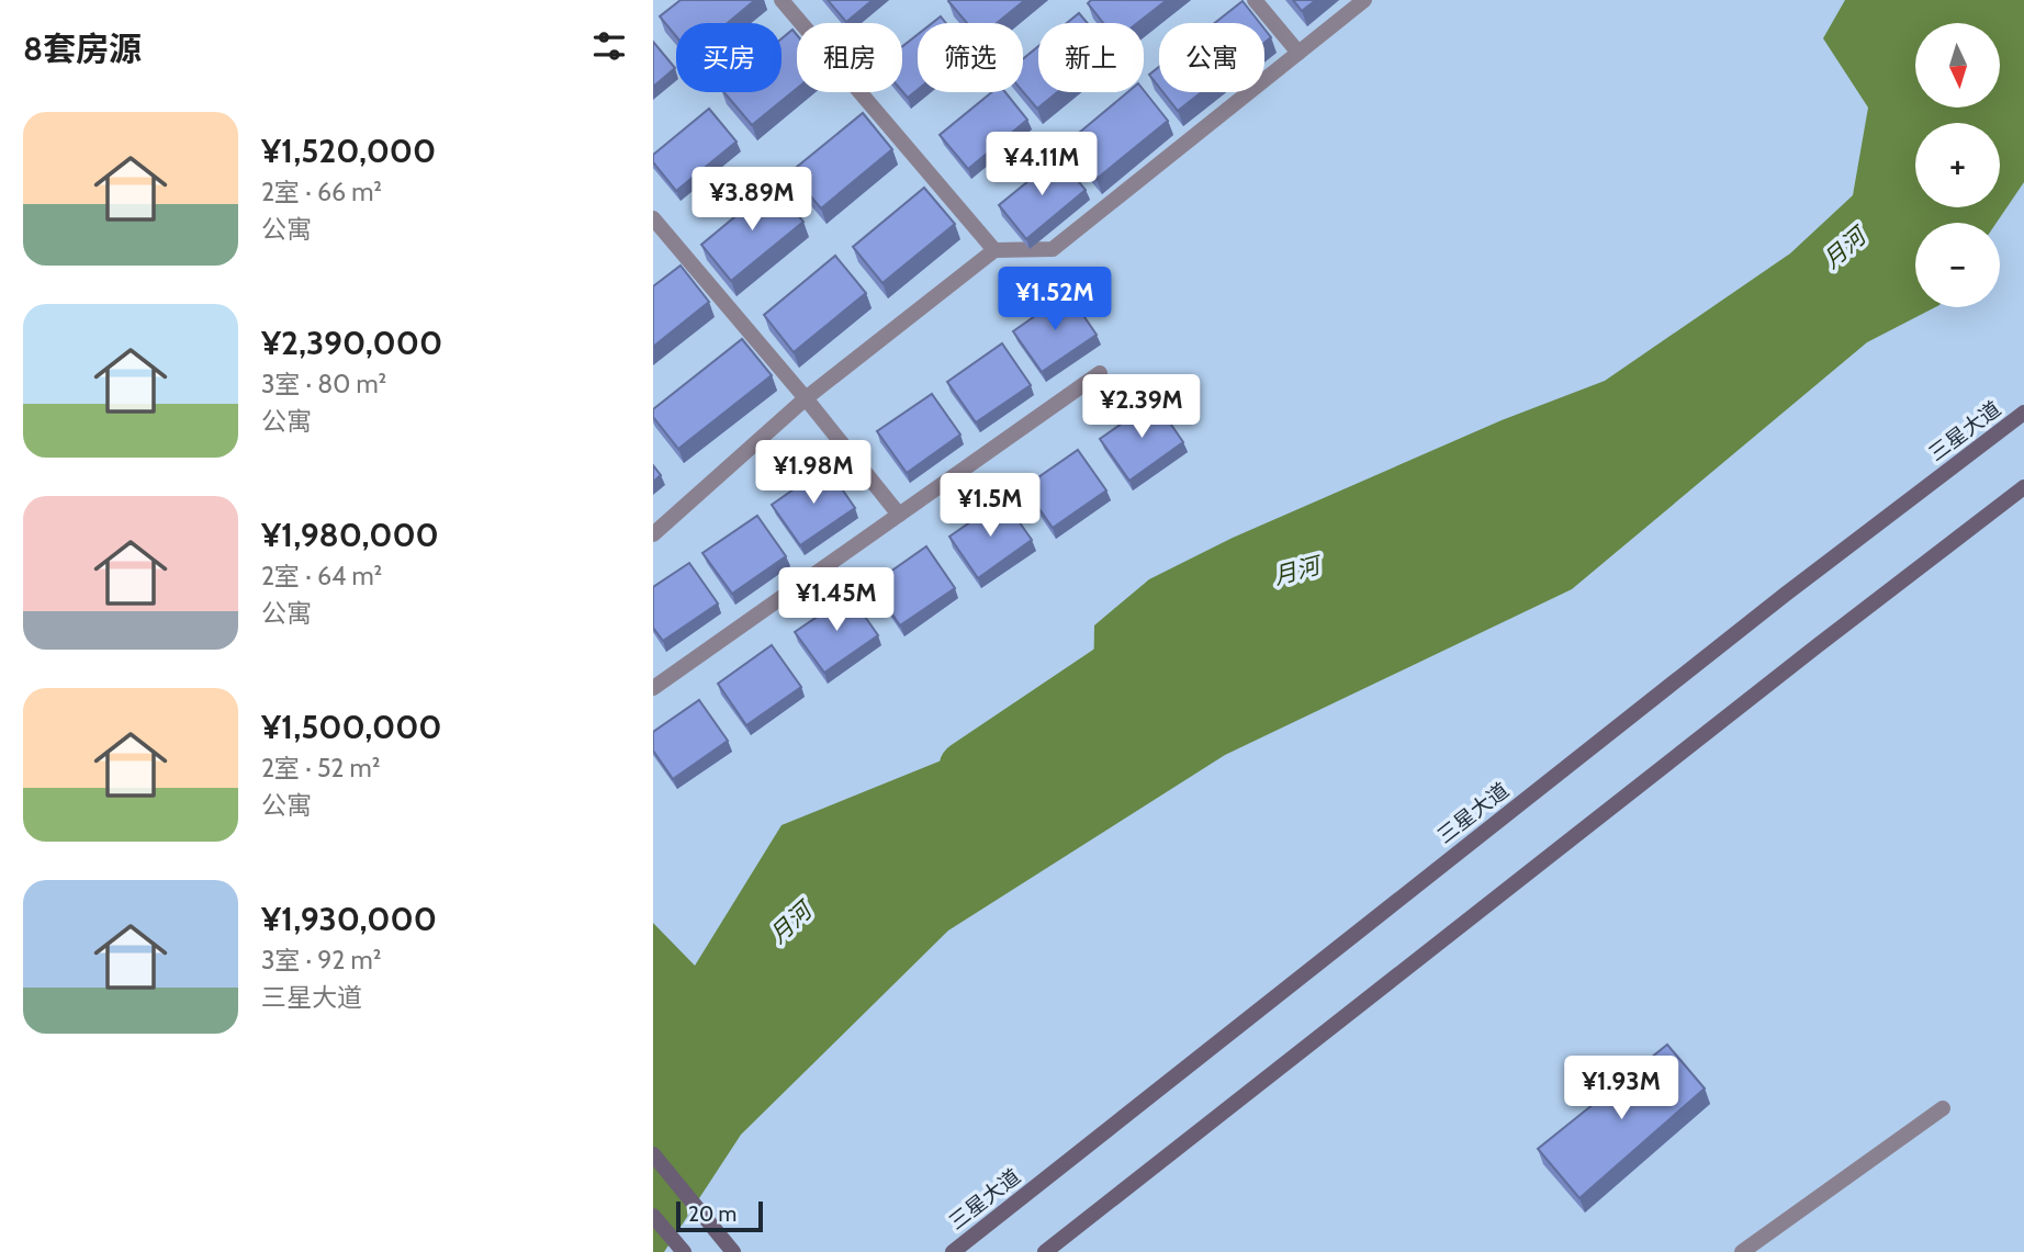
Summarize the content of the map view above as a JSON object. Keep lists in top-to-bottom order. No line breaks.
{"streets":{"street":["三星大道"]},"water":["月河"],"scale_bar":"20 m","north":"bottom","page":{"heading":"8套房源","map_buttons":["+","−"],"chip":["买房","租房","筛选","新上","公寓"],"list":[{"name":"¥1,520,000","note":"2室 · 66 m² · 公寓"},{"name":"¥2,390,000","note":"3室 · 80 m² · 公寓"},{"name":"¥1,980,000","note":"2室 · 64 m² · 公寓"},{"name":"¥1,500,000","note":"2室 · 52 m² · 公寓"},{"name":"¥1,930,000","note":"3室 · 92 m² · 三星大道"}],"price":["¥4.11M","¥3.89M","¥1.52M","¥2.39M","¥1.98M","¥1.5M","¥1.45M","¥1.93M"],"scale":"20 m"}}
